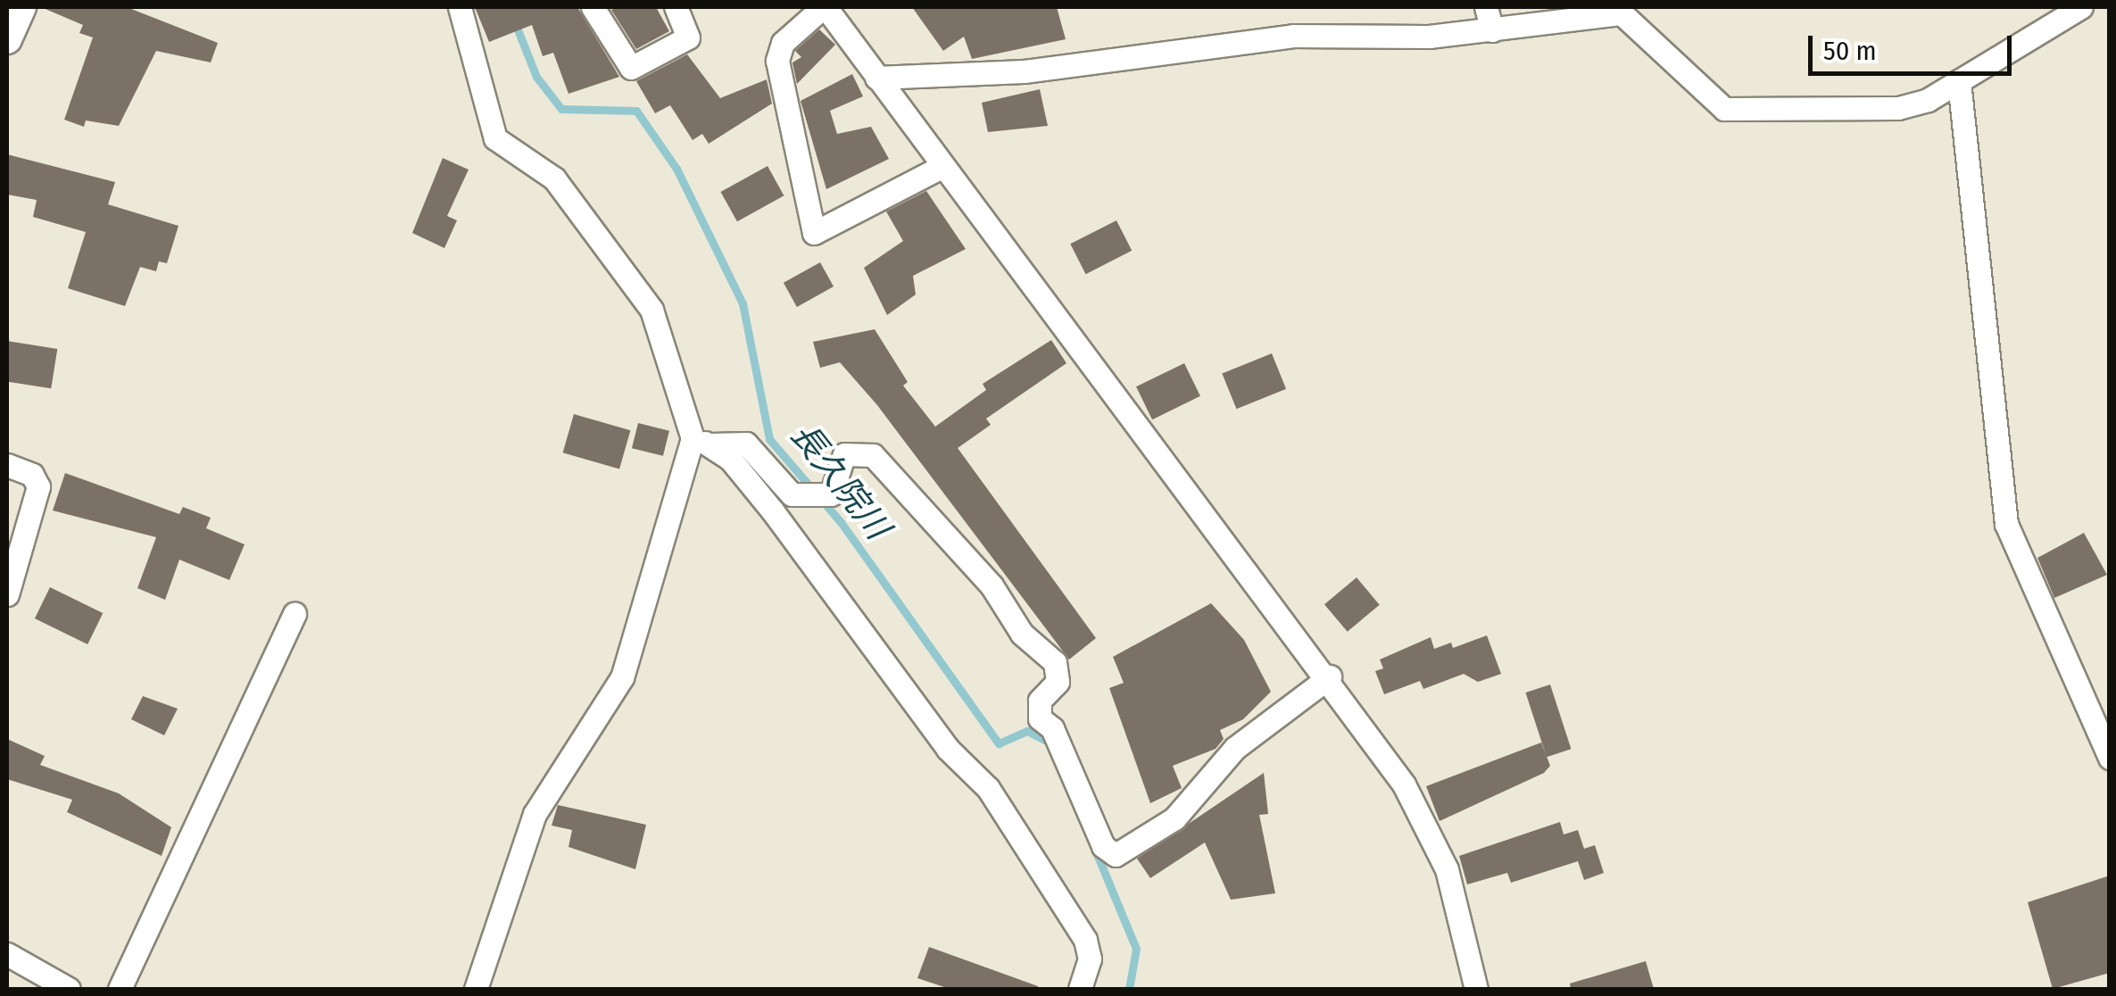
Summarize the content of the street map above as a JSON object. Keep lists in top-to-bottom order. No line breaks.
{"water":["長久院川"],"scale_bar":"50 m"}
